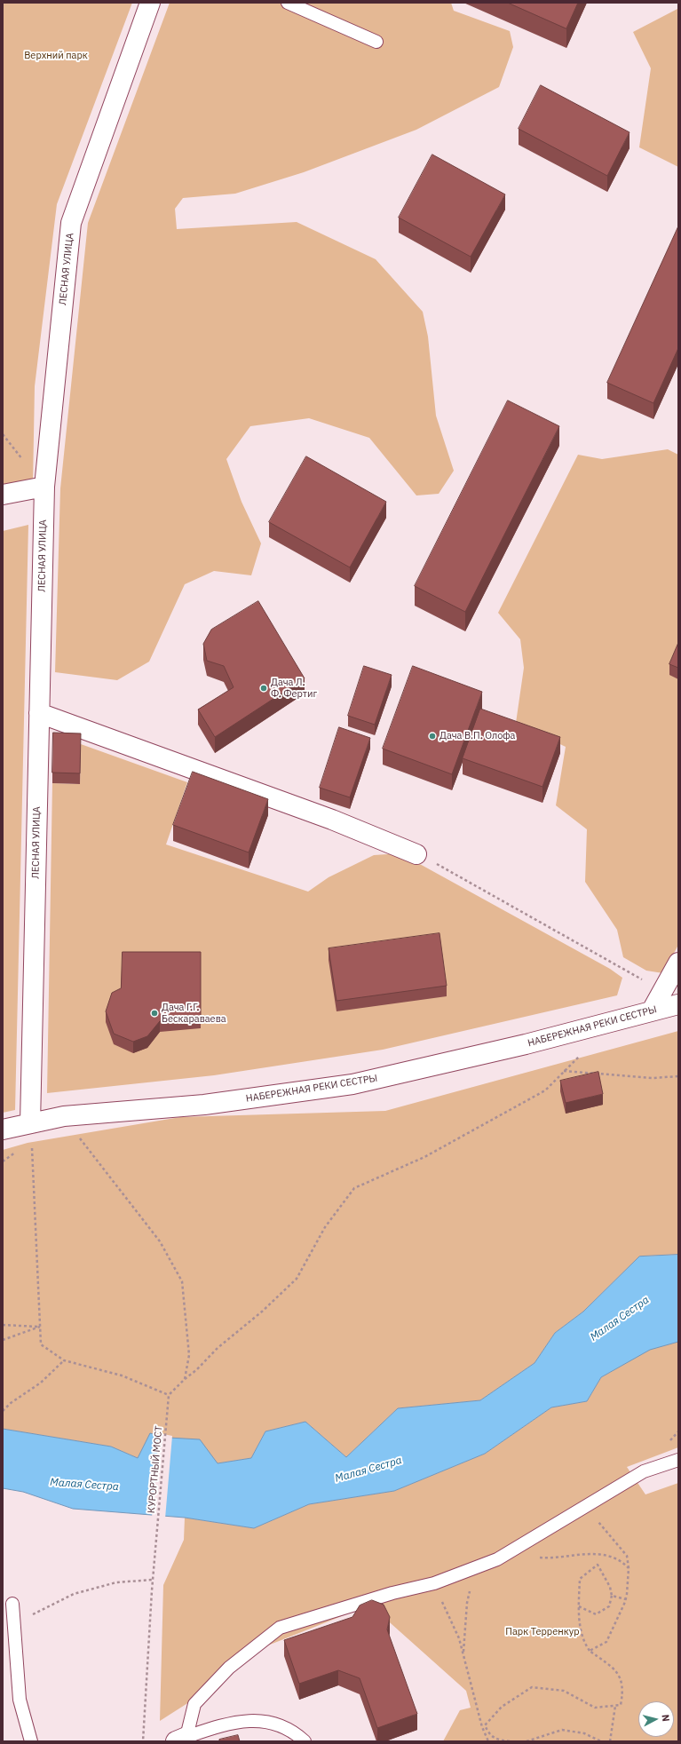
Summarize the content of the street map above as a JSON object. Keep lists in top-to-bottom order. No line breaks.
{"streets":{"street":["ЛЕСНАЯ УЛИЦА","НАБЕРЕЖНАЯ РЕКИ СЕСТРЫ"],"path":["КУРОРТНЫЙ МОСТ"]},"crossings":[["ЛЕСНАЯ УЛИЦА","НАБЕРЕЖНАЯ РЕКИ СЕСТРЫ"]],"water":["Малая Сестра"],"parks":["Верхний парк","Парк Терренкур"],"places":["Дача Л. Ф. Фертиг","Дача В.П. Олофа","Дача Г.Г. Бескараваева"],"north":"right"}
